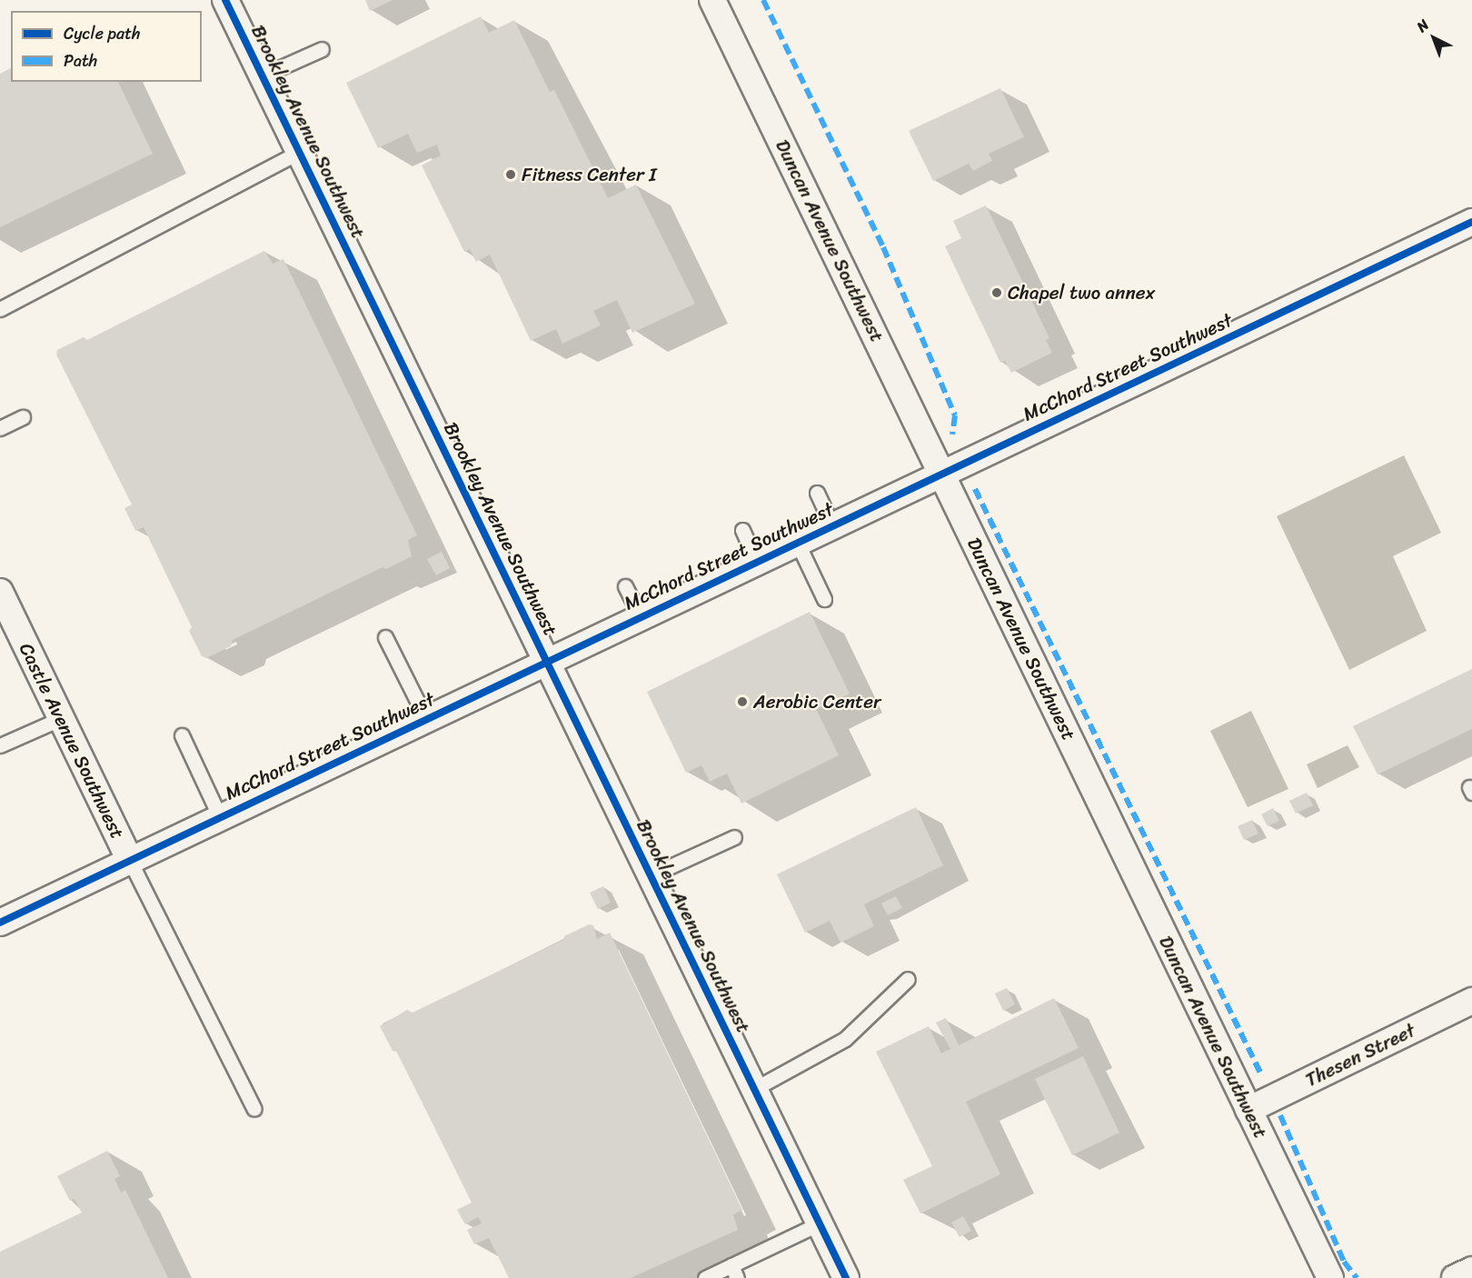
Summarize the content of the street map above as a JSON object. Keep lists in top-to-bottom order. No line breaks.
{"streets":{"street":["Brookley Avenue Southwest","Duncan Avenue Southwest","McChord Street Southwest","Castle Avenue Southwest","Thesen Street"]},"crossings":[["Brookley Avenue Southwest","McChord Street Southwest"],["Duncan Avenue Southwest","McChord Street Southwest"],["Duncan Avenue Southwest","Thesen Street"],["McChord Street Southwest","Castle Avenue Southwest"]],"places":["Fitness Center I","Chapel two annex","Aerobic Center"],"legend":["Cycle path","Path"],"north":"top left"}
